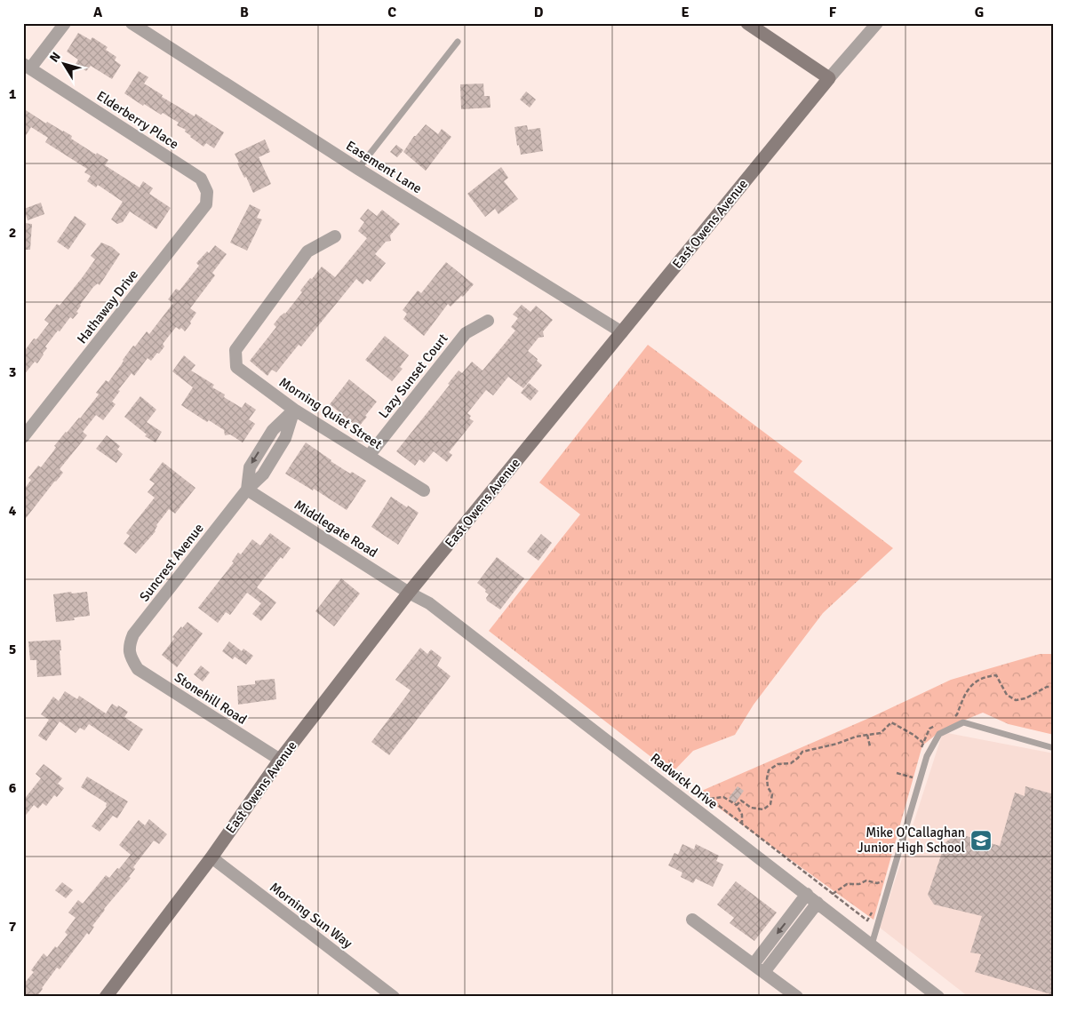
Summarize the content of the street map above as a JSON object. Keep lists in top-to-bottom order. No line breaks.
{"streets":{"street":["Elderberry Place","Easement Lane","East Owens Avenue","Hathaway Drive","Lazy Sunset Court","Morning Quiet Street","Middlegate Road","Suncrest Avenue","Stonehill Road","Radwick Drive","Morning Sun Way"]},"crossings":[["Elderberry Place","Hathaway Drive"],["Easement Lane","East Owens Avenue"],["East Owens Avenue","Middlegate Road"],["East Owens Avenue","Stonehill Road"],["East Owens Avenue","Radwick Drive"],["East Owens Avenue","Morning Sun Way"],["Lazy Sunset Court","Morning Quiet Street"],["Morning Quiet Street","Suncrest Avenue"],["Middlegate Road","Suncrest Avenue"],["Middlegate Road","Radwick Drive"],["Suncrest Avenue","Stonehill Road"]],"places":{"school or university":["Mike O'Callaghan Junior High School"]},"north":"top left","grid":{"columns":["A","B","C","D","E","F","G"],"rows":["1","2","3","4","5","6","7"]}}
